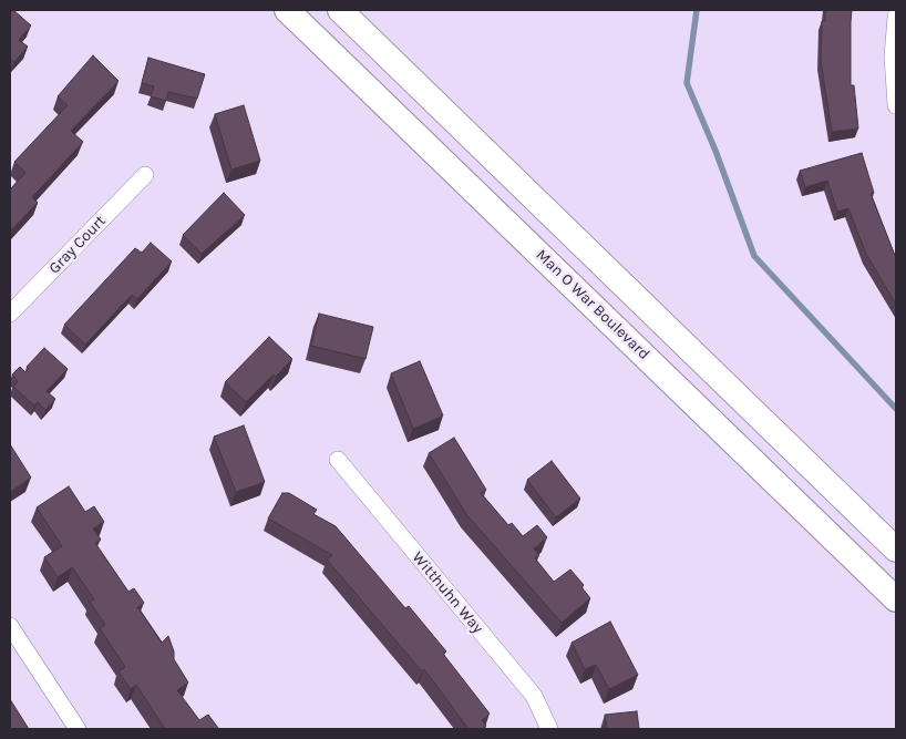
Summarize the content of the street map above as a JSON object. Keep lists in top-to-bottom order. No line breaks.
{"streets":{"main road":["Man O War Boulevard"],"street":["Gray Court","Witthuhn Way"]}}
